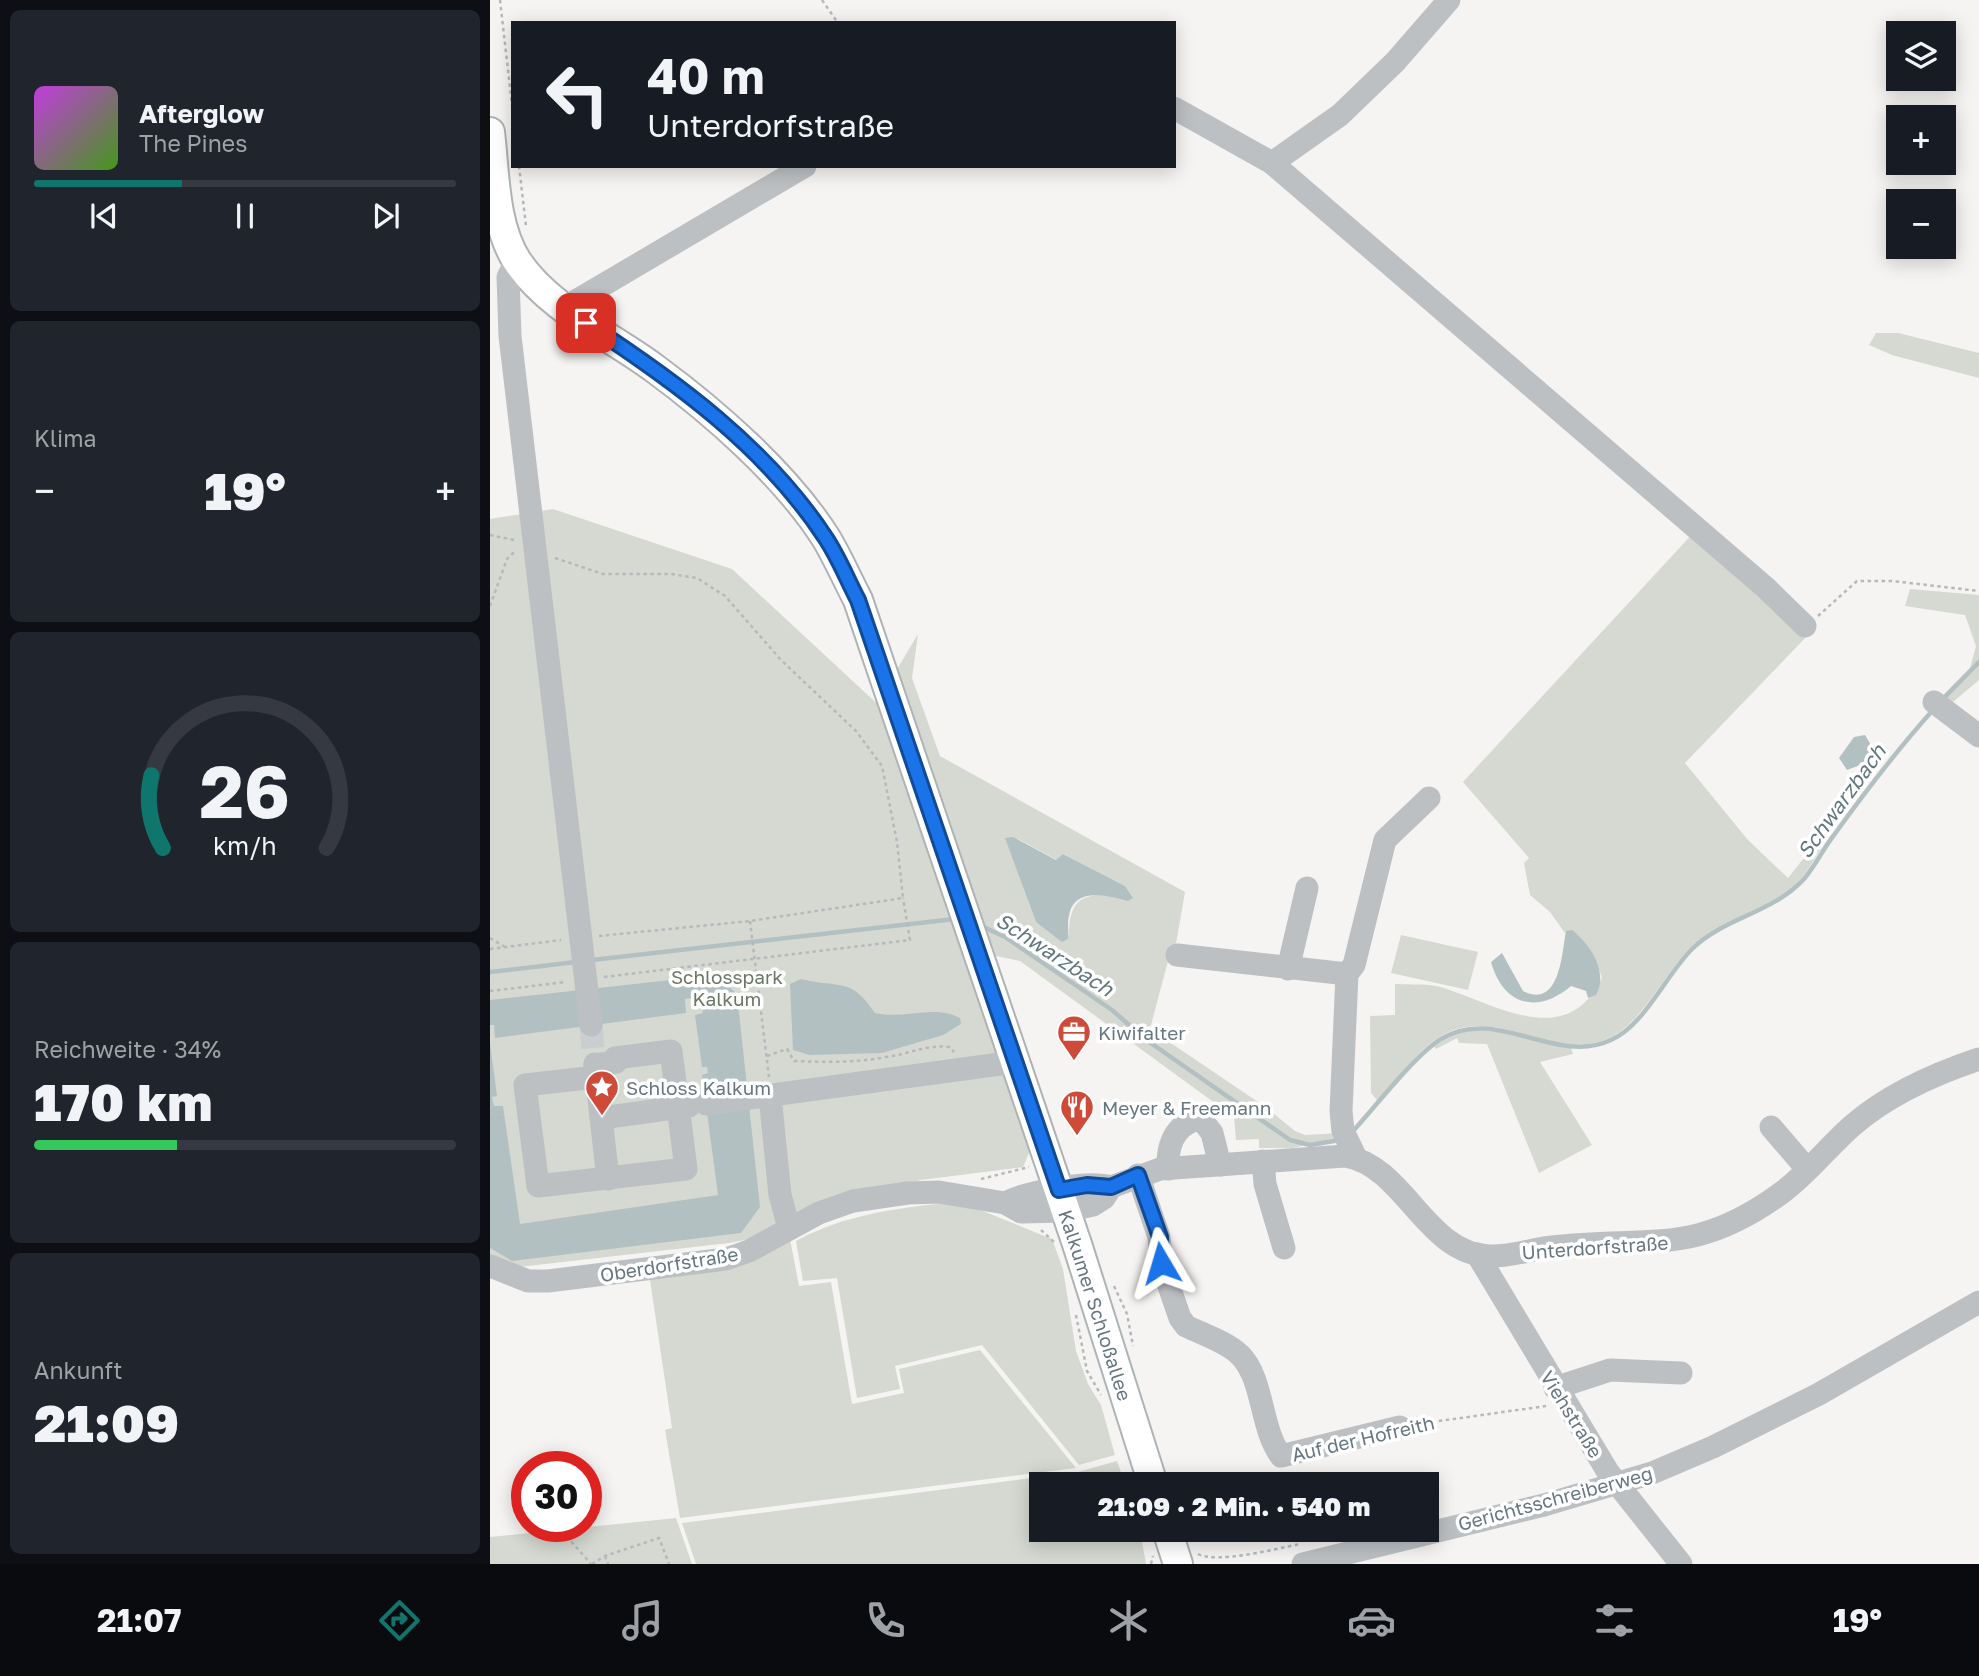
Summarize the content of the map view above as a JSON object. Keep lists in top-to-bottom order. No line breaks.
{"streets":{"main road":["Kalkumer Schloßallee"],"street":["Unterdorfstraße","Oberdorfstraße","Viehstraße","Auf der Hofreith","Gerichtsschreiberweg"]},"crossings":[["Unterdorfstraße","Viehstraße"],["Oberdorfstraße","Kalkumer Schloßallee"],["Viehstraße","Auf der Hofreith"],["Viehstraße","Gerichtsschreiberweg"]],"water":["Schwarzbach"],"parks":["Schlosspark Kalkum"],"places":{"office":["Kiwifalter"],"place":["Schloss Kalkum"],"restaurant":["Meyer & Freemann"]},"page":{"map_buttons":["+","−"],"turn":["40 m","Unterdorfstraße"],"song":["Afterglow","The Pines"],"tile":["Klima",["Reichweite · 34%","170 km"],["Ankunft","21:09"]],"heat":["−","19°","+"],"limit":"30","trip":"21:09 · 2 Min. · 540 m","tabs":["21:07","19°"],"gauge":["26","km/h"]}}
